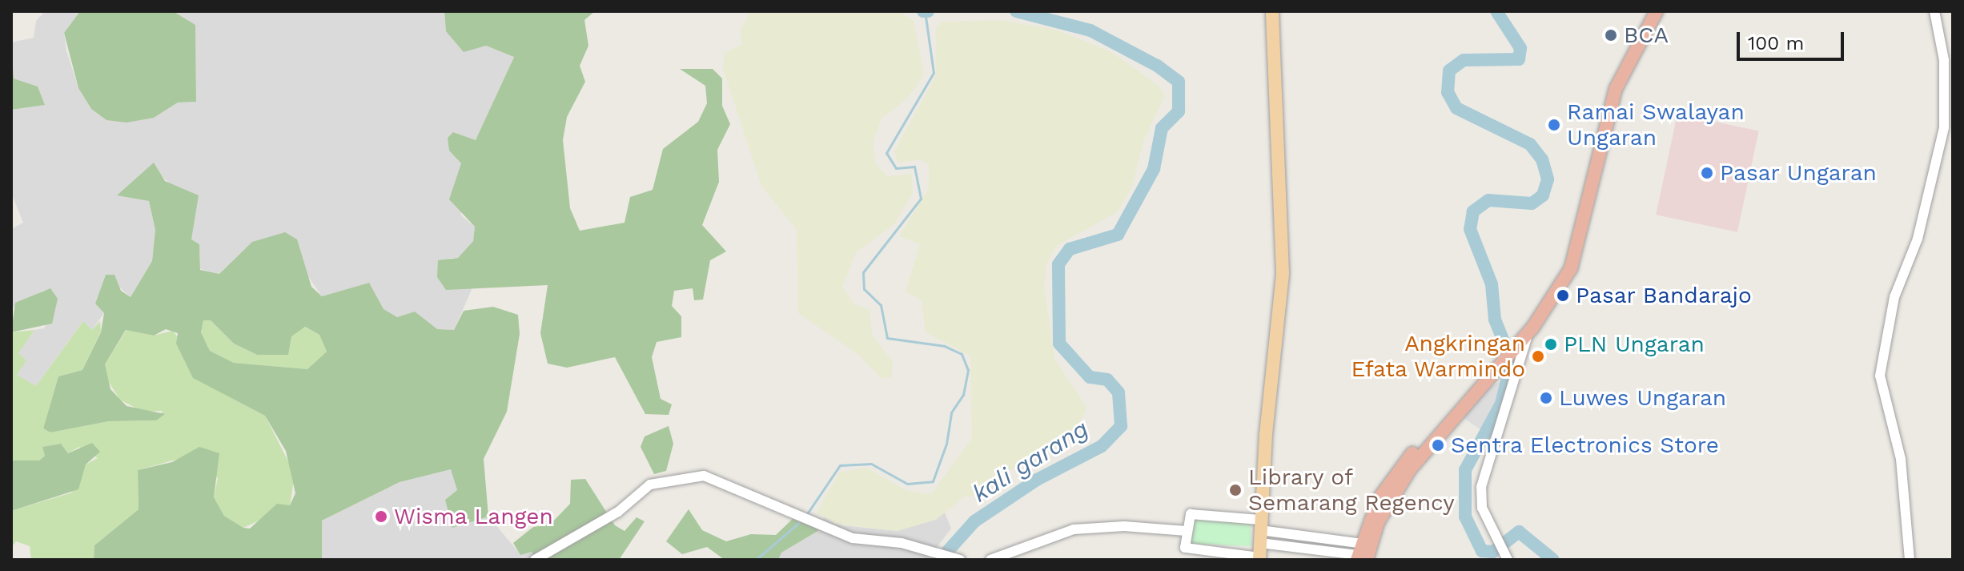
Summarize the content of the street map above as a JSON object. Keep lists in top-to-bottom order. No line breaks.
{"water":["kali garang"],"places":["BCA","Ramai Swalayan Ungaran","Pasar Ungaran","Pasar Bandarajo","PLN Ungaran","Angkringan Efata Warmindo","Luwes Ungaran","Sentra Electronics Store","Library of Semarang Regency","Wisma Langen"],"scale_bar":"100 m"}
